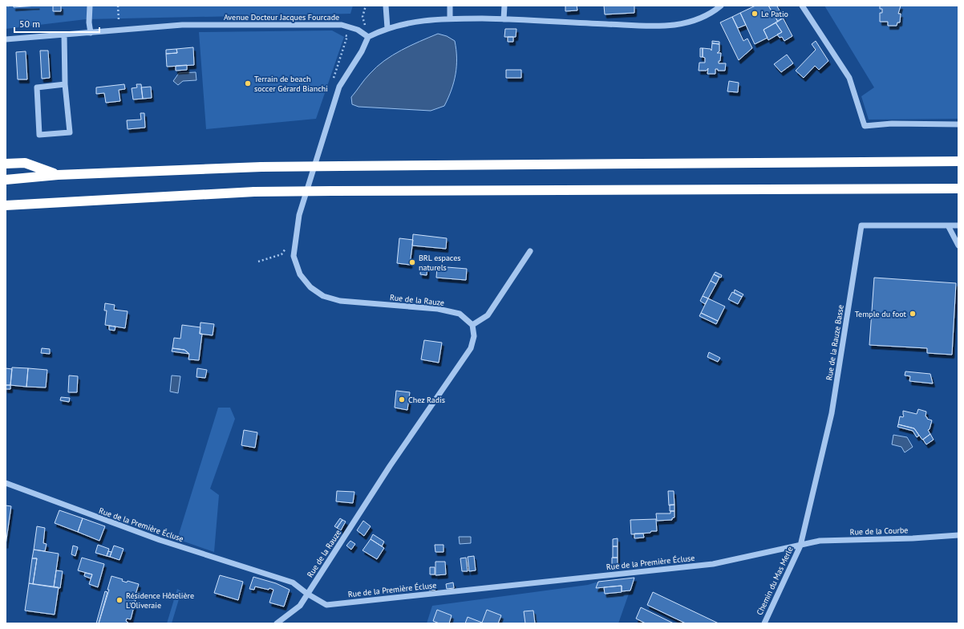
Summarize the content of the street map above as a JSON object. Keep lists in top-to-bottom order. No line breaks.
{"streets":{"street":["Avenue Docteur Jacques Fourcade","Rue de la Rauze","Rue de la Rauze Basse","Rue de la Première Écluse","Rue de la Courbe","Chemin du Mas Merle"]},"crossings":[["Avenue Docteur Jacques Fourcade","Rue de la Rauze"],["Rue de la Rauze","Rue de la Première Écluse"],["Rue de la Rauze Basse","Rue de la Première Écluse"],["Rue de la Rauze Basse","Rue de la Courbe"],["Rue de la Rauze Basse","Chemin du Mas Merle"],["Rue de la Première Écluse","Rue de la Courbe"],["Rue de la Première Écluse","Chemin du Mas Merle"],["Rue de la Courbe","Chemin du Mas Merle"]],"places":["Le Patio","Terrain de beach soccer Gérard Bianchi","BRL espaces naturels","Temple du foot","Chez Radis","Résidence Hôtelière L'Oliveraie"],"scale_bar":"50 m"}
